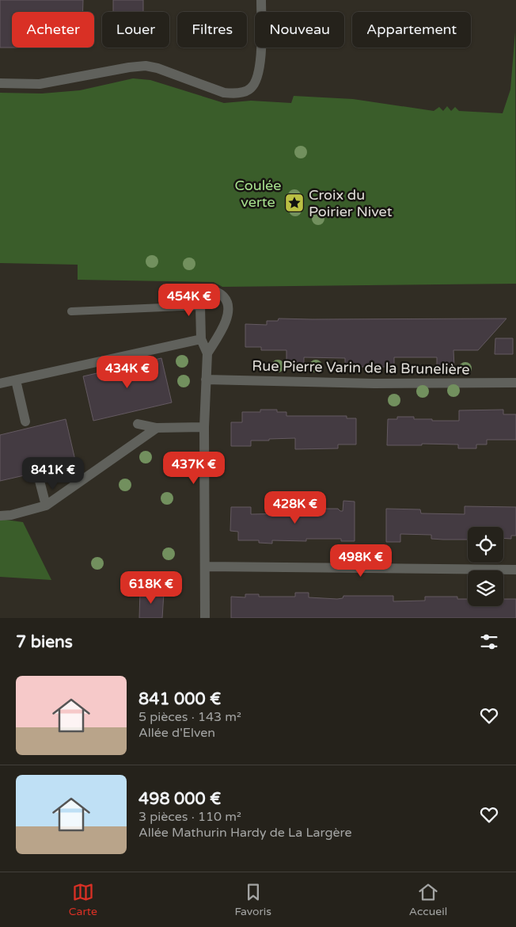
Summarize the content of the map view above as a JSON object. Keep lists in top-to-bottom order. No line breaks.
{"streets":{"street":["Rue Pierre Varin de la Brunelière"]},"parks":["Coulée verte"],"places":{"place":["Croix du Poirier Nivet"]},"page":{"chip":["Acheter","Louer","Filtres","Nouveau","Appartement"],"price":["454K €","434K €","437K €","841K €","428K €","498K €","618K €"],"heading":"7 biens","list":[{"name":"841 000 €","note":"5 pièces · 143 m² · Allée d'Elven"},{"name":"498 000 €","note":"3 pièces · 110 m² · Allée Mathurin Hardy de La Largère"}],"tabs":["Carte","Favoris","Accueil"]}}
